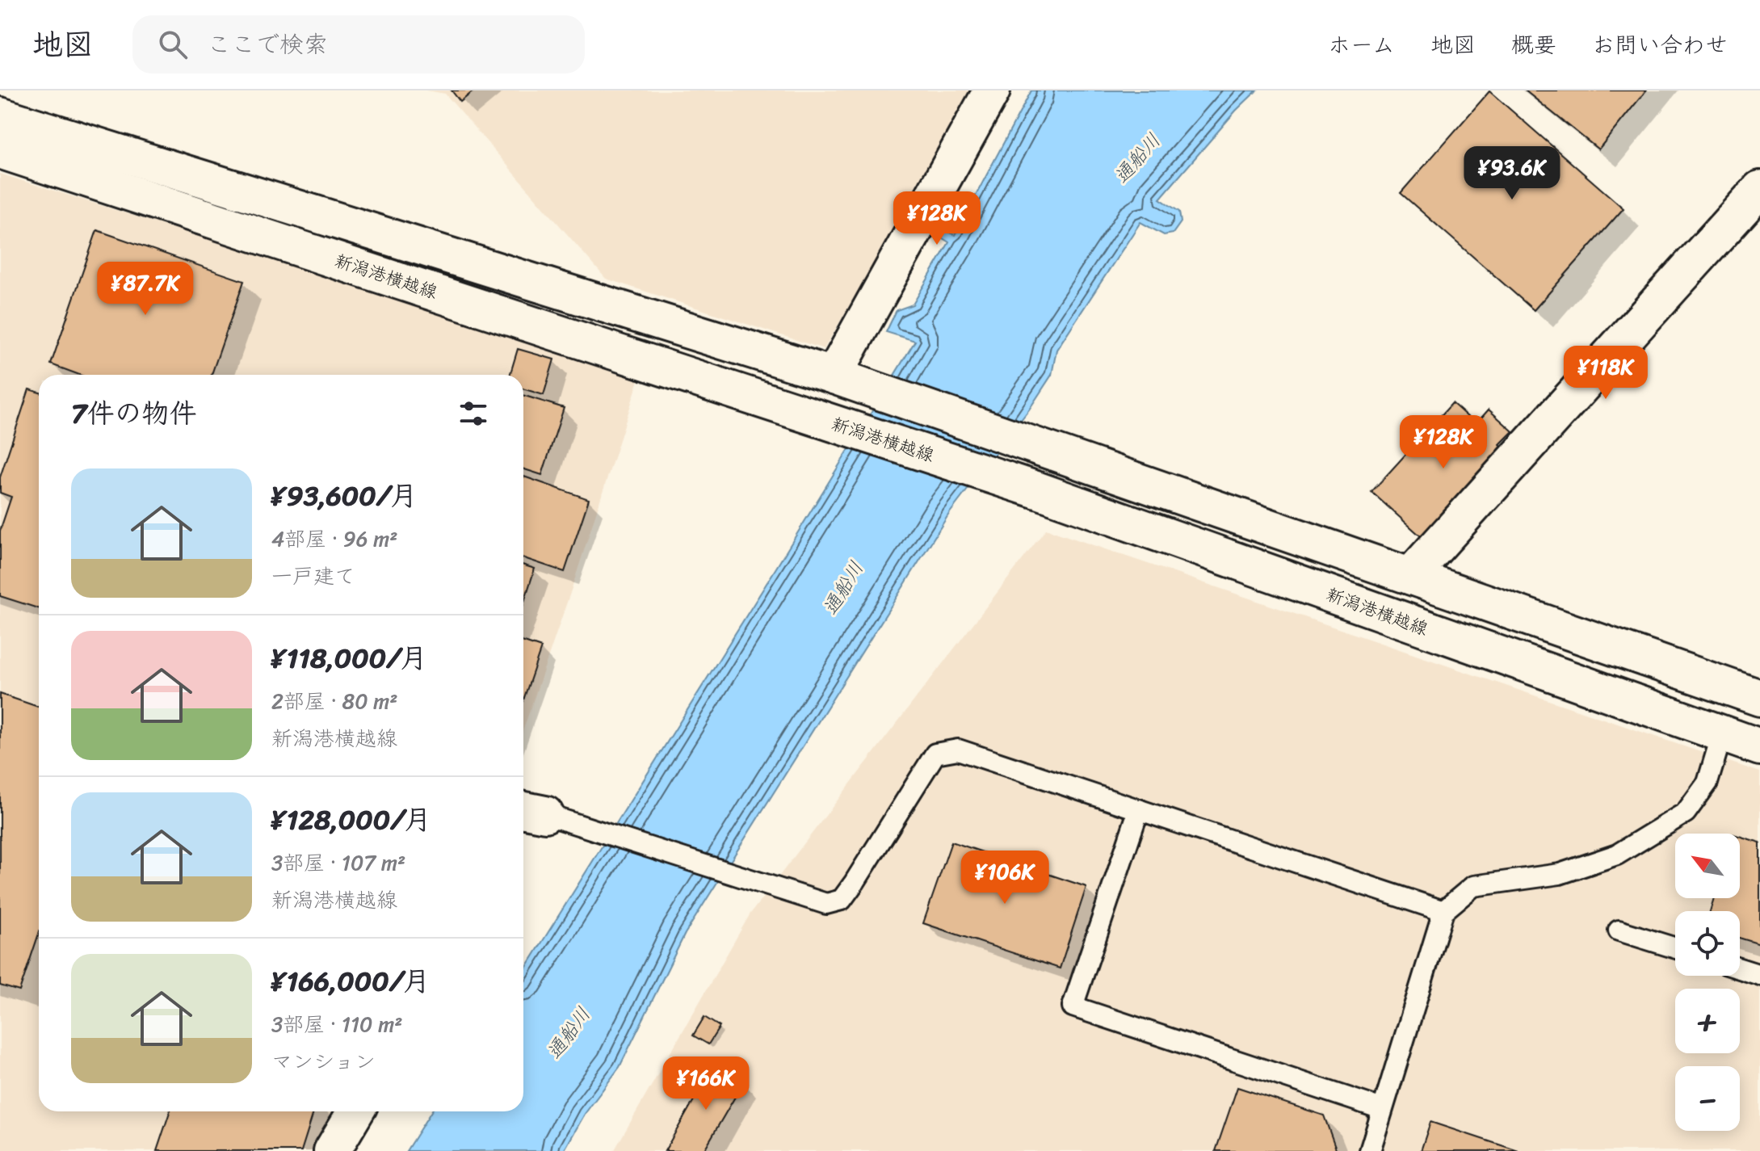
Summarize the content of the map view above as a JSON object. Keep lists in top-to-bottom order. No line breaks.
{"streets":{"main road":["新潟港横越線"]},"water":["通船川"],"north":"top left","page":{"header":"地図","search":"ここで検索","nav":["ホーム","地図","概要","お問い合わせ"],"price":["¥93.6K","¥128K","¥87.7K","¥118K","¥128K","¥106K","¥166K"],"heading":"7件の物件","list":[{"name":"¥93,600/月","note":"4部屋 · 96 m² · 一戸建て"},{"name":"¥118,000/月","note":"2部屋 · 80 m² · 新潟港横越線"},{"name":"¥128,000/月","note":"3部屋 · 107 m² · 新潟港横越線"},{"name":"¥166,000/月","note":"3部屋 · 110 m² · マンション"}],"map_buttons":["+","−"]}}
